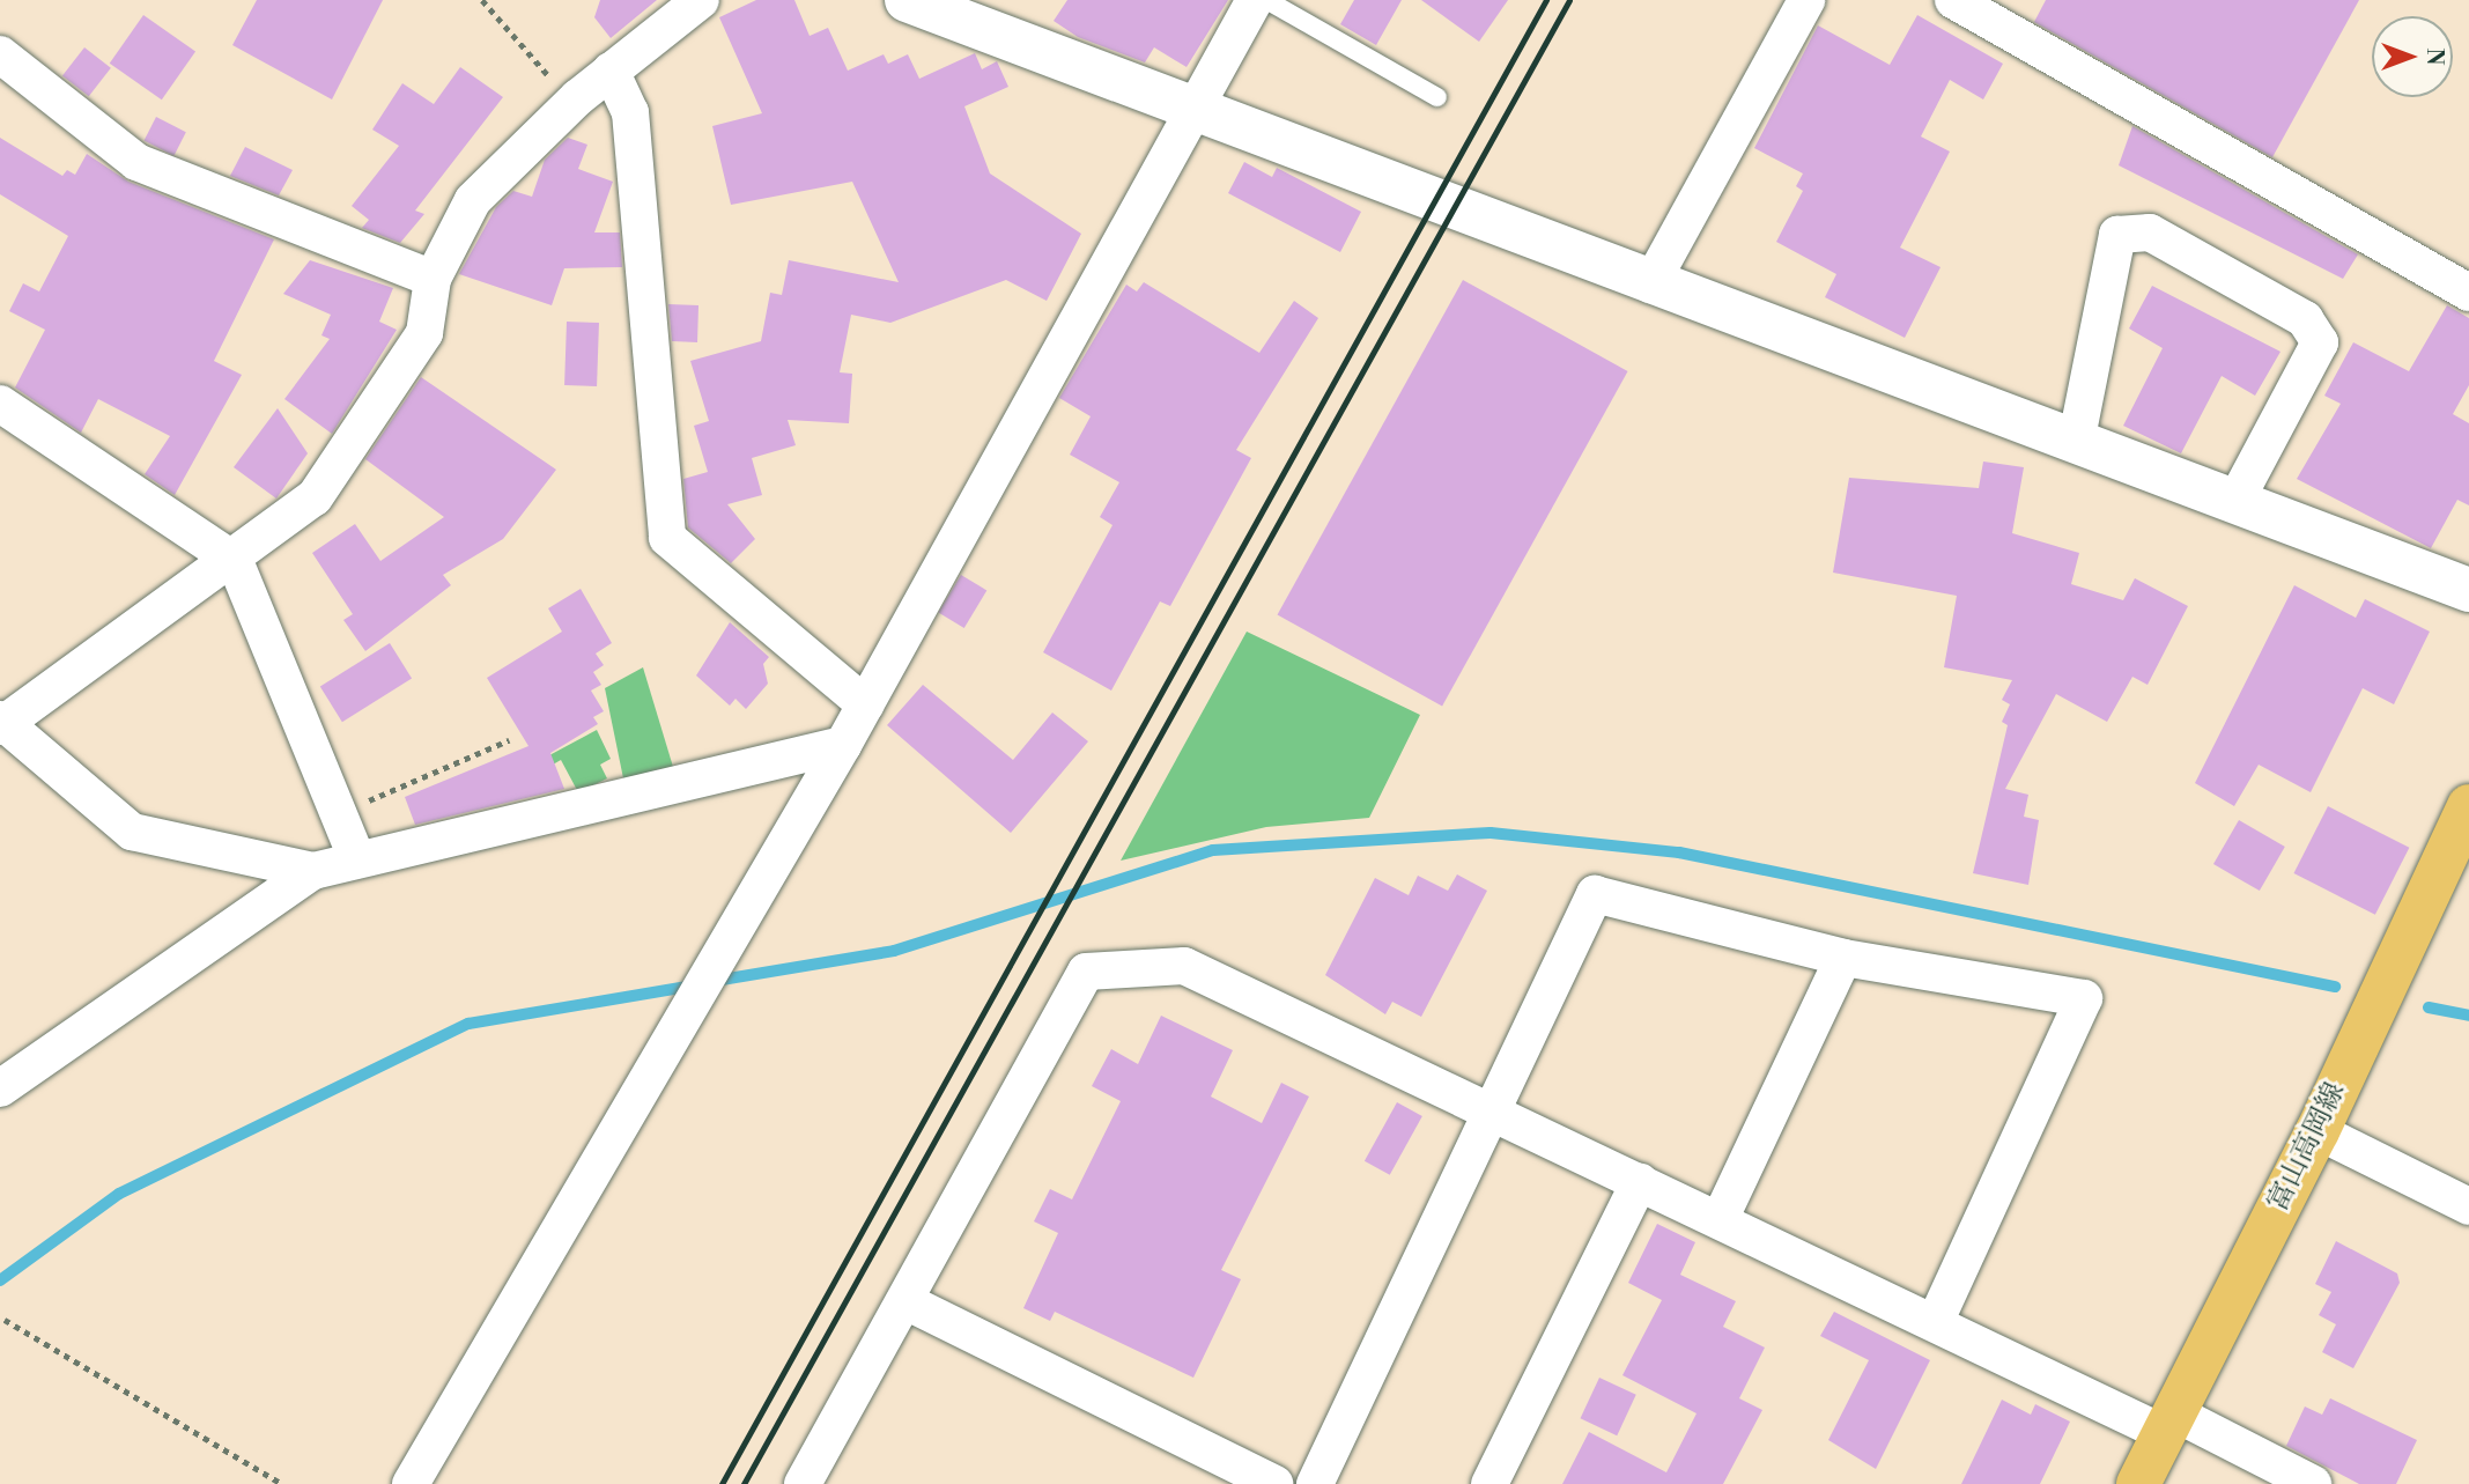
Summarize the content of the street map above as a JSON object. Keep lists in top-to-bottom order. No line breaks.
{"streets":{"main road":["富山高岡線"]},"north":"right"}
